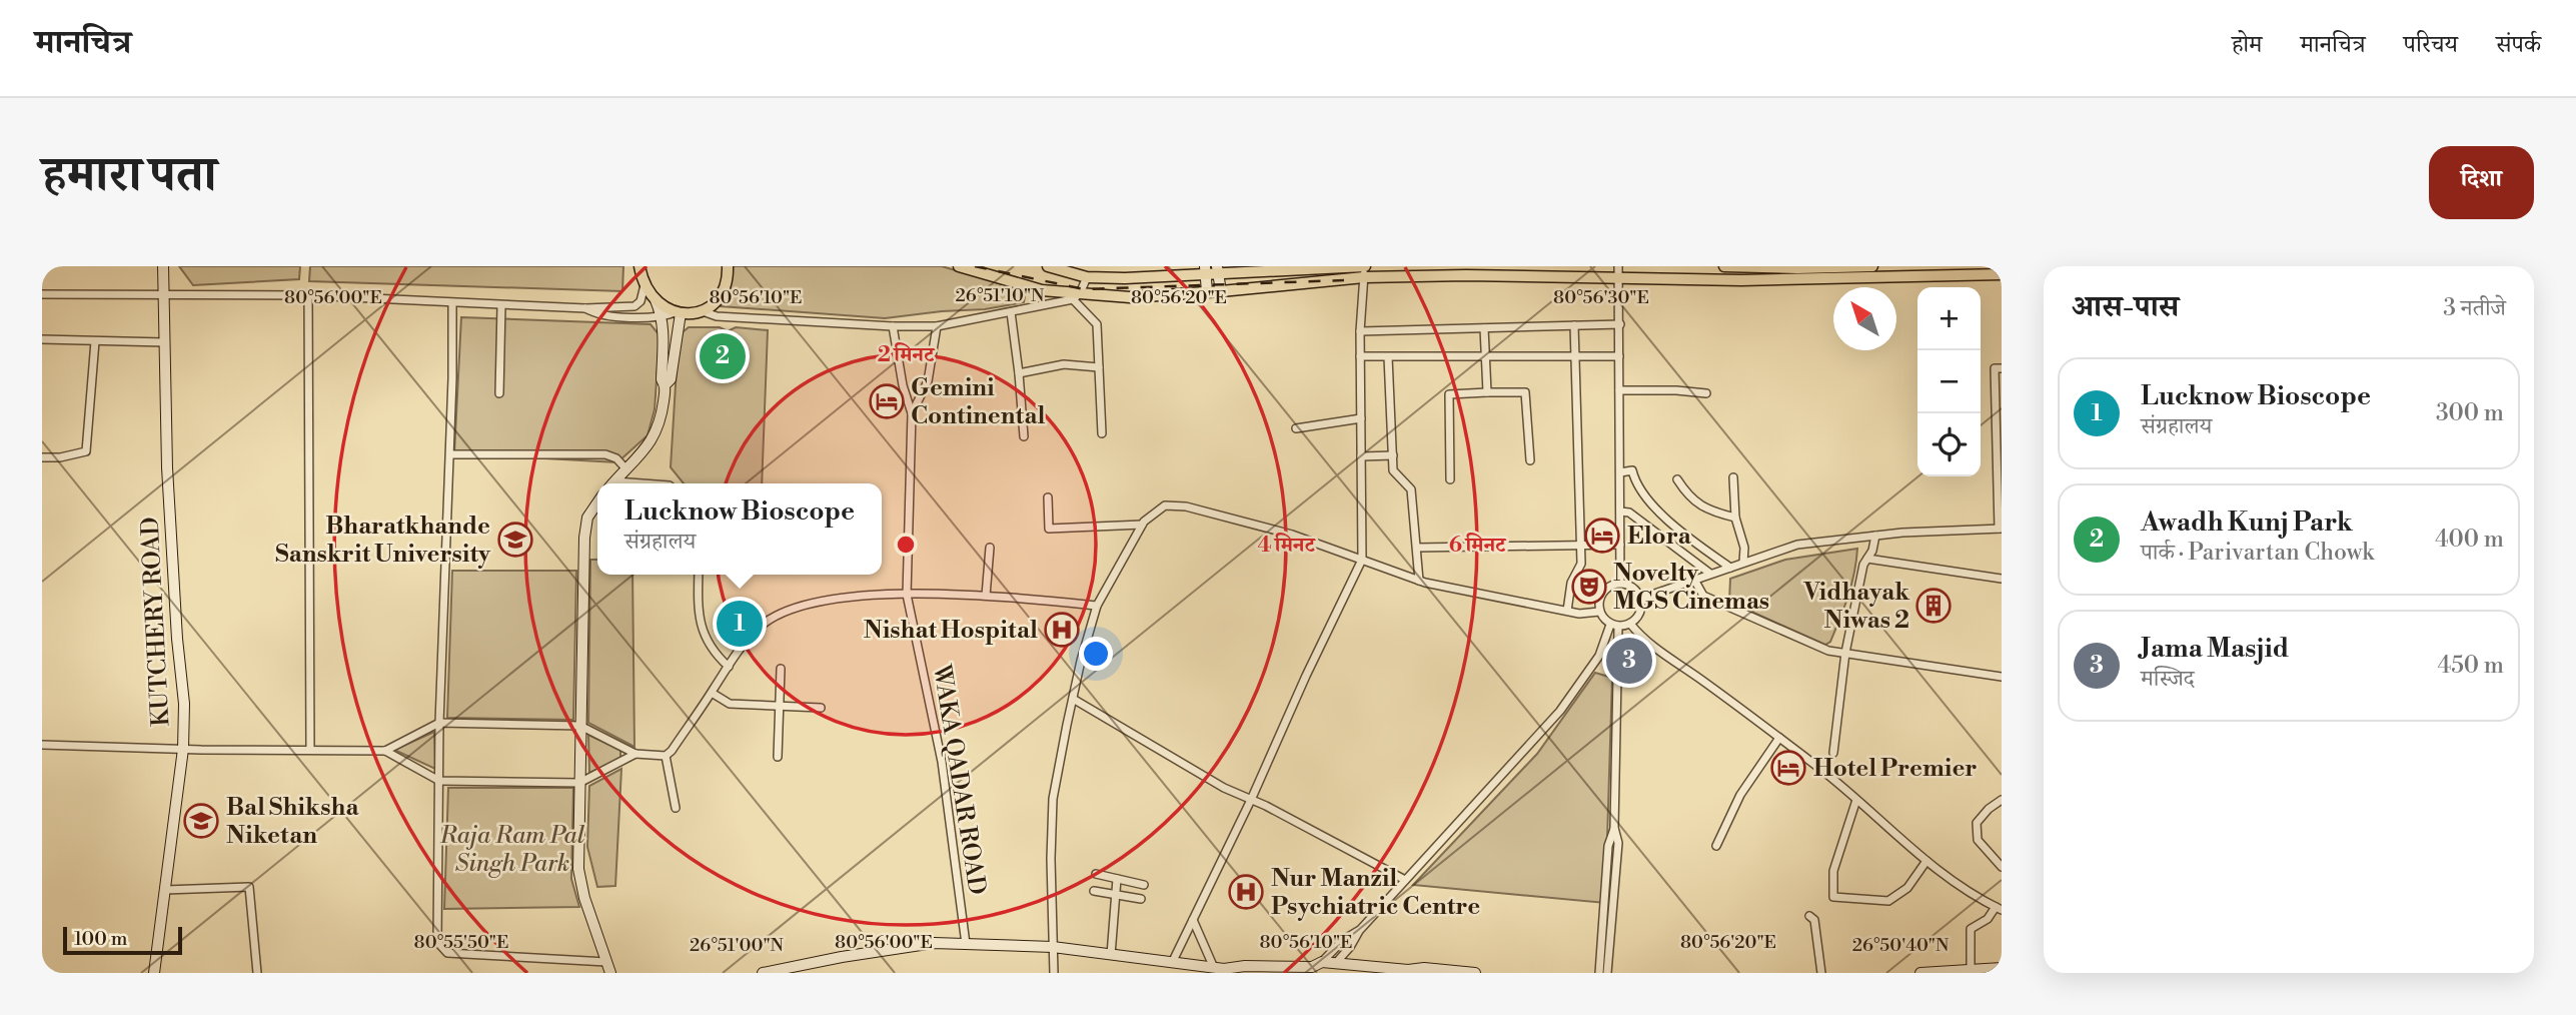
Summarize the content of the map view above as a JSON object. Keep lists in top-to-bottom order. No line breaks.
{"streets":{"street":["KUTCHERY ROAD","WAKA QADAR ROAD"]},"parks":["Raja Ram Pal Singh Park"],"places":{"hotel":["Gemini Continental","Elora","Hotel Premier"],"school or university":["Bharatkhande Sanskrit University","Bal Shiksha Niketan"],"theatre":["Novelty MGS Cinemas"],"building":["Vidhayak Niwas 2"],"hospital":["Nishat Hospital","Nur Manzil Psychiatric Centre"]},"scale_bar":"100 m","north":"top left","page":{"header":"मानचित्र","nav":["होम","मानचित्र","परिचय","संपर्क"],"title":"हमारा पता","buttons":"दिशा","heading":["आस-पास","3 नतीजे"],"map_buttons":["+","−"],"pins":["2","1","3"],"list":[{"mark":"1","name":"Lucknow Bioscope","note":"संग्रहालय","value":"300 m"},{"mark":"2","name":"Awadh Kunj Park","note":"पार्क · Parivartan Chowk","value":"400 m"},{"mark":"3","name":"Jama Masjid","note":"मस्जिद","value":"450 m"}],"popup":["Lucknow Bioscope","संग्रहालय"],"scale":"100 m"},"coordinates":["26°51'10\"N","80°56'00\"E","80°56'10\"E","80°56'20\"E","80°56'30\"E","80°55'50\"E","26°51'00\"N","26°50'40\"N"],"rings":["2 मिनट","4 मिनट","6 मिनट"]}
